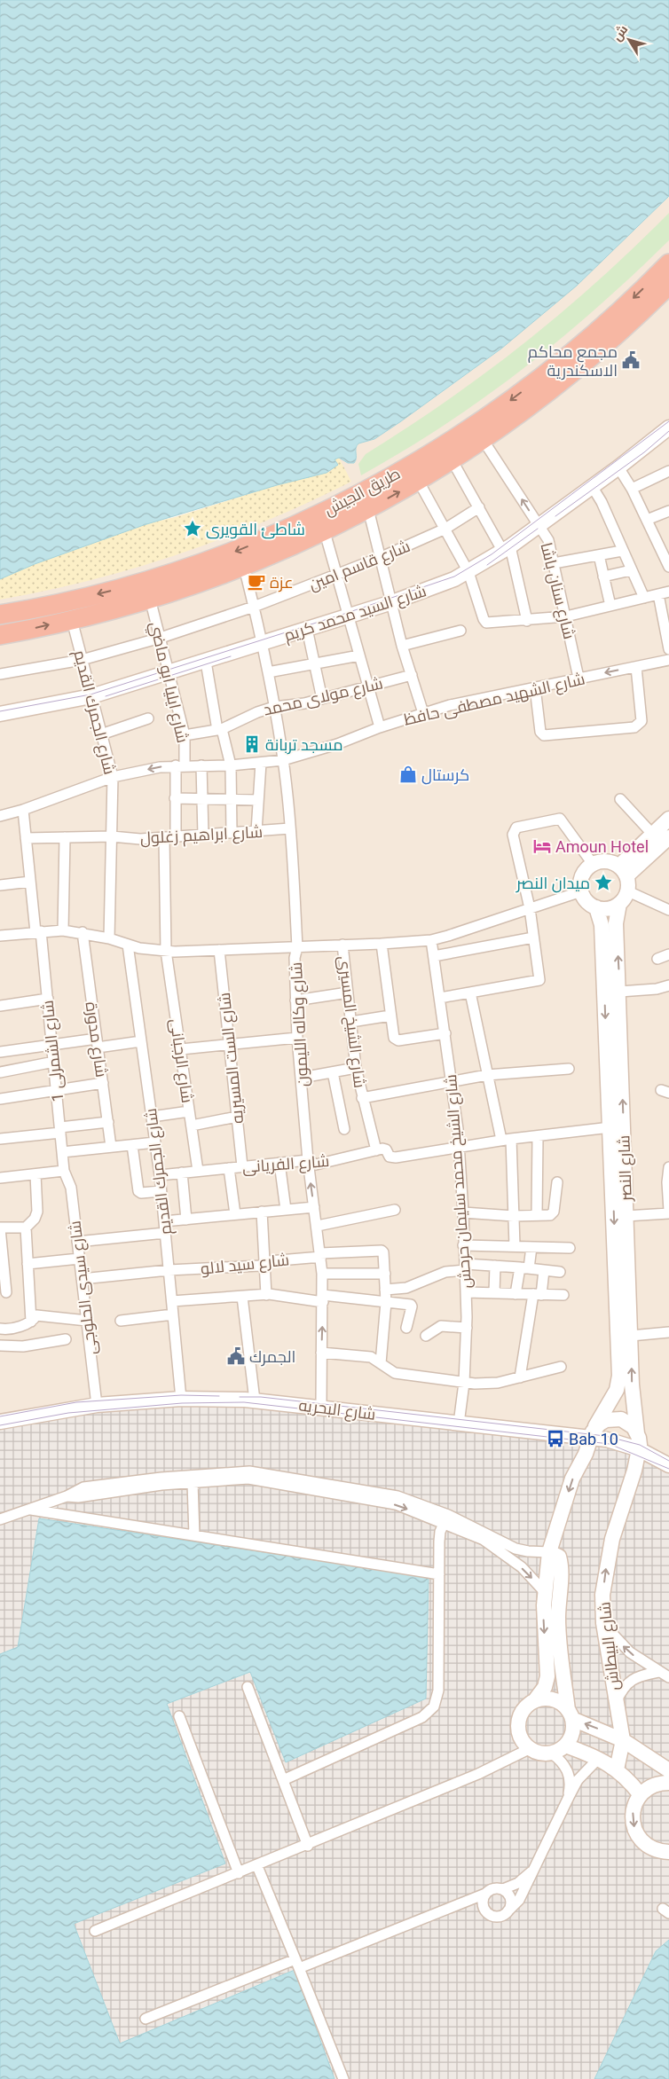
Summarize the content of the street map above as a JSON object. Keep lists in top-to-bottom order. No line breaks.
{"streets":{"highway":["طريق الجيش"],"main road":["شارع السيد محمد كريم","شارع النصر","شارع البحريه","شارع البيطاش"],"street":["شارع قاسم امين","شارع سنان باشا","شارع ايليا ابو ماضي","شارع مولاى محمد","شارع الشهيد مصطفى حافظ","شارع الجمرك القديم","شارع ابراهيم زغلول","شارع الشيخ المسيرى","شارع وكاله الليمون","شارع مدورة","شارع الشمرلى 1","شارع الست المسيريه","شارع الرجبانى","شارع الفريانى","شارع الشيخ محمد سليمان حرحش","شارع سيد لالو","شارع سيدى الحلوجى"]},"crossings":[["طريق الجيش","شارع سنان باشا"],["طريق الجيش","شارع ايليا ابو ماضي"],["طريق الجيش","شارع الجمرك القديم"],["طريق الجيش","شارع وكاله الليمون"],["شارع قاسم امين","شارع ايليا ابو ماضي"],["شارع قاسم امين","شارع الجمرك القديم"],["شارع قاسم امين","شارع وكاله الليمون"],["شارع سنان باشا","شارع السيد محمد كريم"],["شارع سنان باشا","شارع الشهيد مصطفى حافظ"],["شارع السيد محمد كريم","شارع ايليا ابو ماضي"],["شارع السيد محمد كريم","شارع الجمرك القديم"],["شارع السيد محمد كريم","شارع وكاله الليمون"],["شارع ايليا ابو ماضي","شارع مولاى محمد"],["شارع ايليا ابو ماضي","شارع الشهيد مصطفى حافظ"],["شارع ايليا ابو ماضي","شارع ابراهيم زغلول"],["شارع مولاى محمد","شارع وكاله الليمون"],["شارع الشهيد مصطفى حافظ","شارع الجمرك القديم"],["شارع الشهيد مصطفى حافظ","شارع وكاله الليمون"],["شارع الشهيد مصطفى حافظ","شارع الشمرلى 1"],["شارع الجمرك القديم","شارع ابراهيم زغلول"],["شارع الجمرك القديم","شارع الفريانى"],["شارع الجمرك القديم","شارع سيد لالو"],["شارع الجمرك القديم","شارع البحريه"],["شارع ابراهيم زغلول","شارع وكاله الليمون"],["شارع ابراهيم زغلول","شارع الشمرلى 1"],["شارع ابراهيم زغلول","شارع الرجبانى"],["شارع الشيخ المسيرى","شارع الفريانى"],["شارع وكاله الليمون","شارع الفريانى"],["شارع وكاله الليمون","شارع سيد لالو"],["شارع وكاله الليمون","شارع البحريه"],["شارع الشمرلى 1","شارع سيدى الحلوجى"],["شارع الست المسيريه","شارع الفريانى"],["شارع الرجبانى","شارع الفريانى"],["شارع النصر","شارع البحريه"],["شارع النصر","شارع البيطاش"],["شارع الشيخ محمد سليمان حرحش","شارع البحريه"],["شارع سيد لالو","شارع سيدى الحلوجى"],["شارع سيدى الحلوجى","شارع البحريه"],["شارع البحريه","شارع البيطاش"]],"places":{"public building":["مجمع محاكم الاسكندرية","الجمرك"],"place":["شاطئ القويرى","ميدان النصر"],"cafe":["عزة"],"building":["مسجد تربانة"],"shop":["كرستال"],"hotel":["Amoun Hotel"],"bus stop":["Bab 10"]},"north":"top left"}
